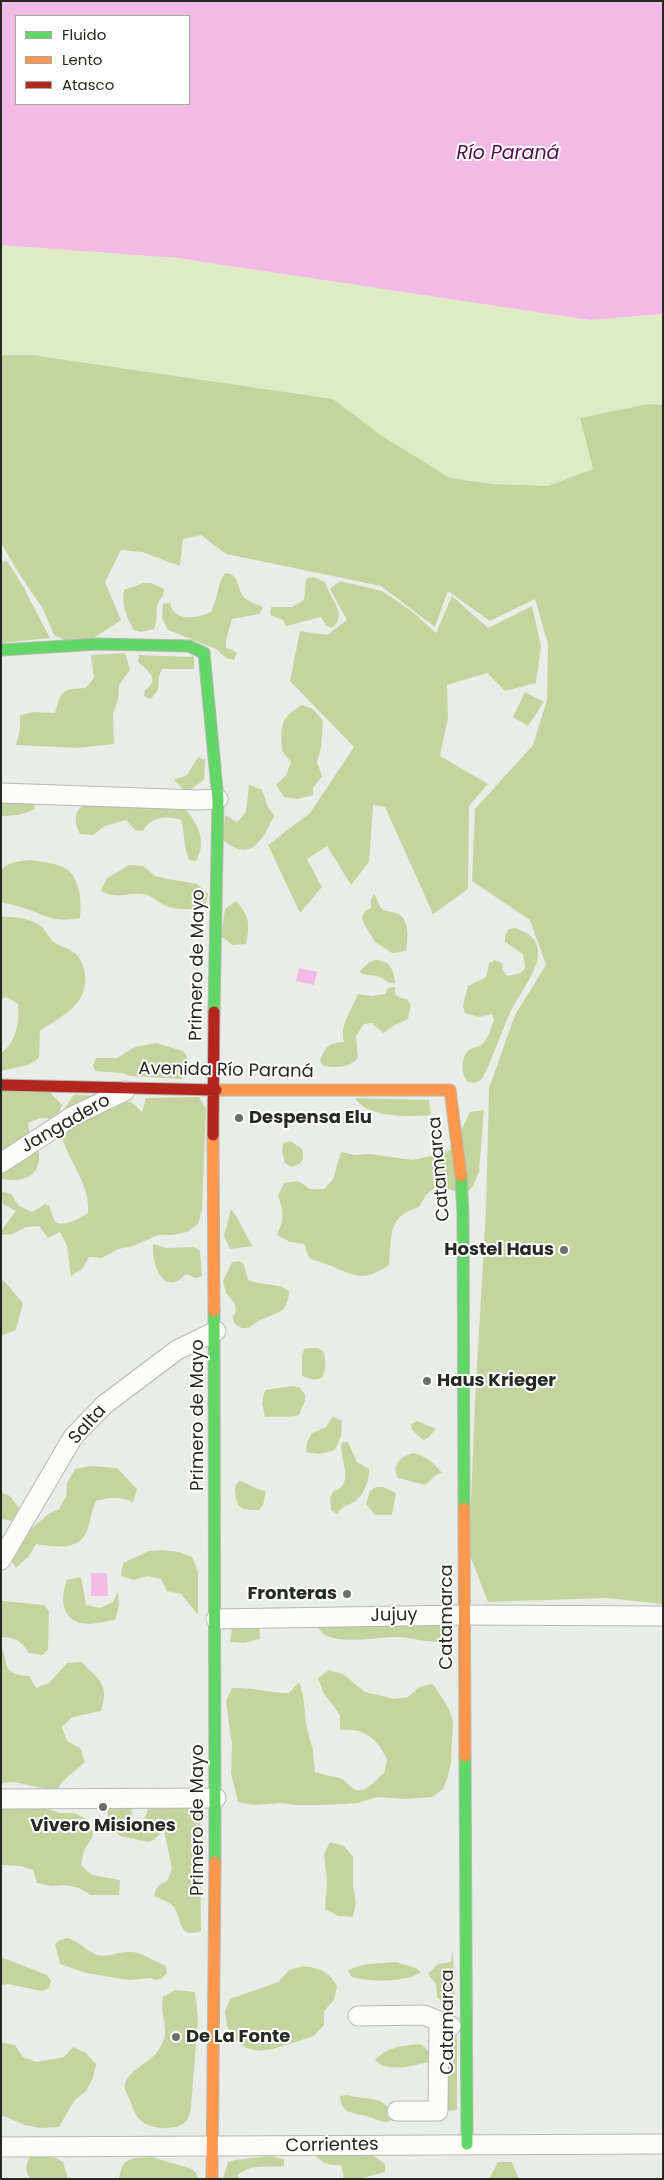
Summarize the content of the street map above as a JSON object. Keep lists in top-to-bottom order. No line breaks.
{"streets":{"street":["Primero de Mayo","Avenida Río Paraná","Jangadero","Catamarca","Salta","Jujuy","Corrientes"]},"crossings":[["Primero de Mayo","Avenida Río Paraná"],["Primero de Mayo","Salta"],["Primero de Mayo","Jujuy"],["Primero de Mayo","Corrientes"],["Avenida Río Paraná","Jangadero"],["Avenida Río Paraná","Catamarca"],["Catamarca","Jujuy"],["Catamarca","Corrientes"]],"water":["Río Paraná"],"places":["Despensa Elu","Hostel Haus","Haus Krieger","Fronteras","Vivero Misiones","De La Fonte"],"legend":["Fluido","Lento","Atasco"]}
